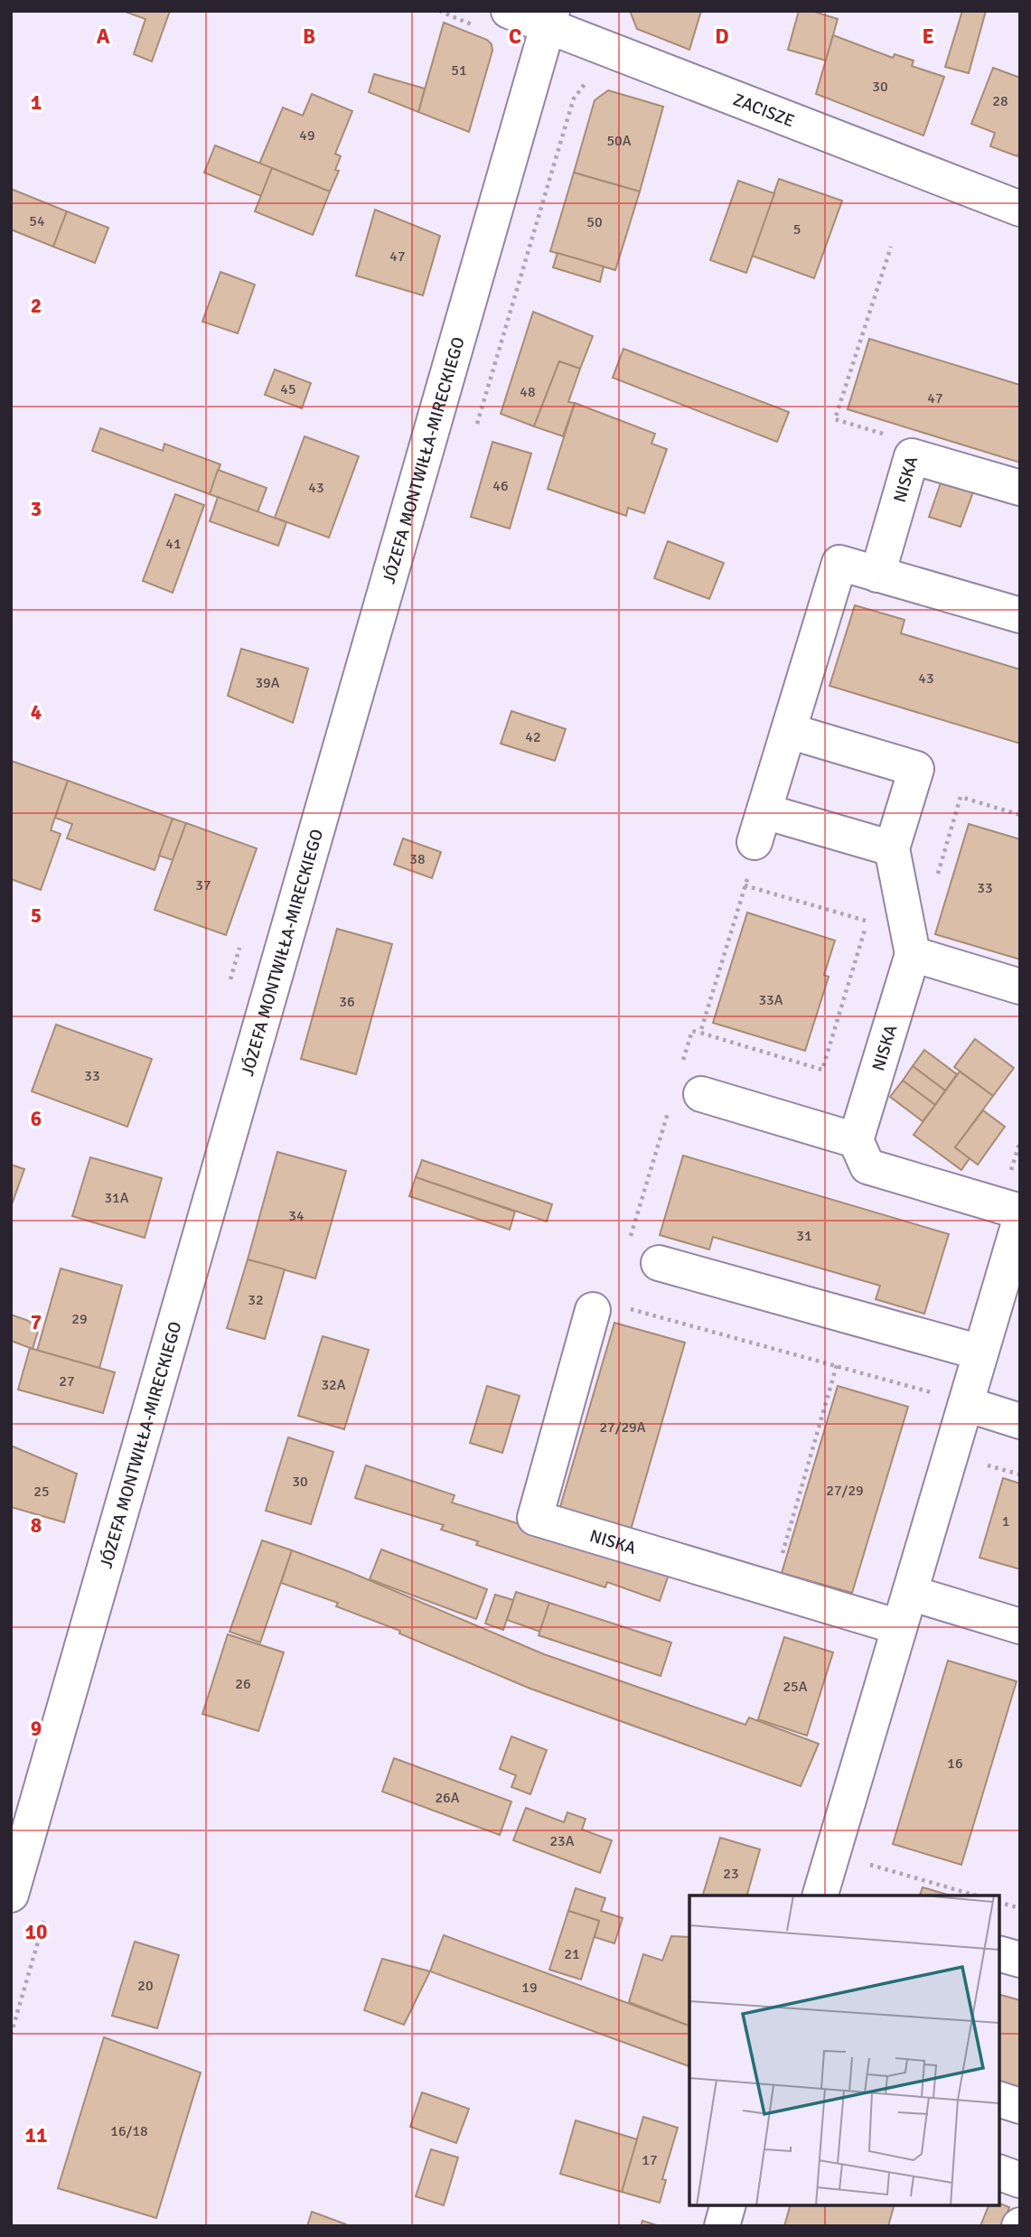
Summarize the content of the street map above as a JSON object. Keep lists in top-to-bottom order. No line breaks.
{"streets":{"street":["ZACISZE","JÓZEFA MONTWIŁŁA-MIRECKIEGO","NISKA"]},"crossings":[["ZACISZE","JÓZEFA MONTWIŁŁA-MIRECKIEGO"]],"house_numbers":["51","30","28","49","50A","54","50","5","47","45","48","47","46","43","41","43","39A","42","38","37","33","33A","36","33","31A","34","31","32","29","27","32A","27/29A","30","27/29","25","1","26","25A","16","26A","23A","23","21","20","19","16/18","17"],"grid":{"columns":["A","B","C","D","E"],"rows":["1","2","3","4","5","6","7","8","9","10","11"]}}
